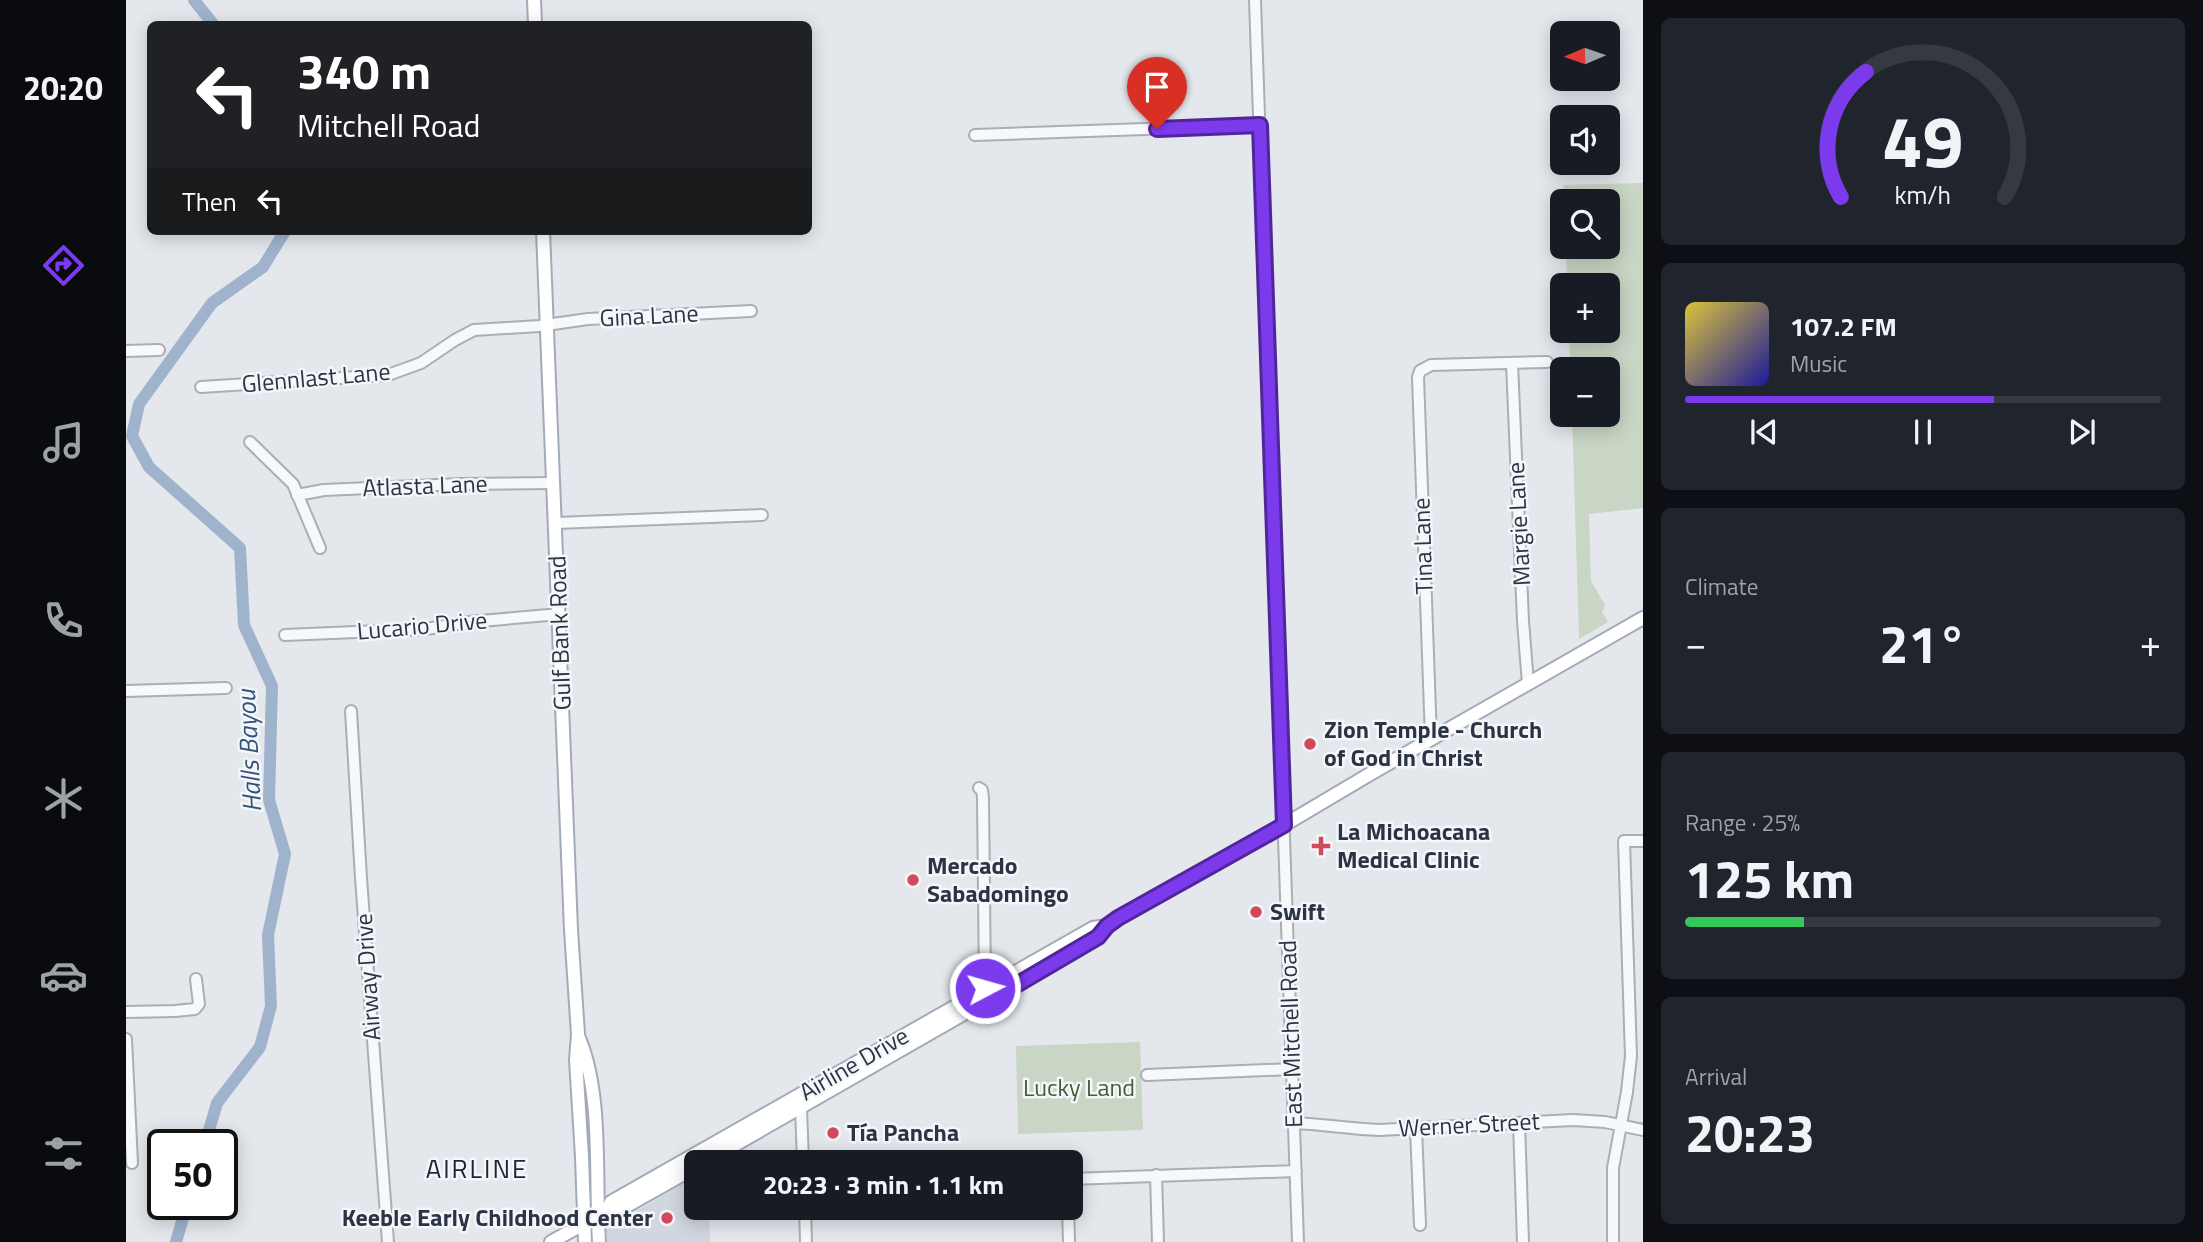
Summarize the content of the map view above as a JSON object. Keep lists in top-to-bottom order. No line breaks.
{"streets":{"main road":["Gulf Bank Road","Airline Drive"],"street":["Gina Lane","Glennlast Lane","Atlasta Lane","Margie Lane","Tina Lane","Lucario Drive","Airway Drive","East Mitchell Road","Werner Street"]},"crossings":[["Gina Lane","Glennlast Lane"],["Gina Lane","Gulf Bank Road"],["Glennlast Lane","Gulf Bank Road"],["Atlasta Lane","Gulf Bank Road"],["Margie Lane","Tina Lane"],["Margie Lane","Airline Drive"],["Tina Lane","Airline Drive"],["Lucario Drive","Gulf Bank Road"],["Gulf Bank Road","Airline Drive"],["East Mitchell Road","Airline Drive"],["East Mitchell Road","Werner Street"]],"districts":["AIRLINE"],"water":["Halls Bayou"],"parks":["Lucky Land"],"places":{"other":["Zion Temple - Church of God in Christ","Mercado Sabadomingo","Swift","Tía Pancha","Keeble Early Childhood Center"],"health":["La Michoacana Medical Clinic"]},"north":"left","page":{"tabs":"20:20","map_buttons":["+","−"],"turn":["340 m","Mitchell Road"],"then":"Then","song":["107.2 FM","Music"],"tile":["Climate",["Range · 25%","125 km"],["Arrival","20:23"]],"heat":["−","21°","+"],"limit":"50","trip":"20:23 · 3 min · 1.1 km","gauge":["49","km/h"]}}
